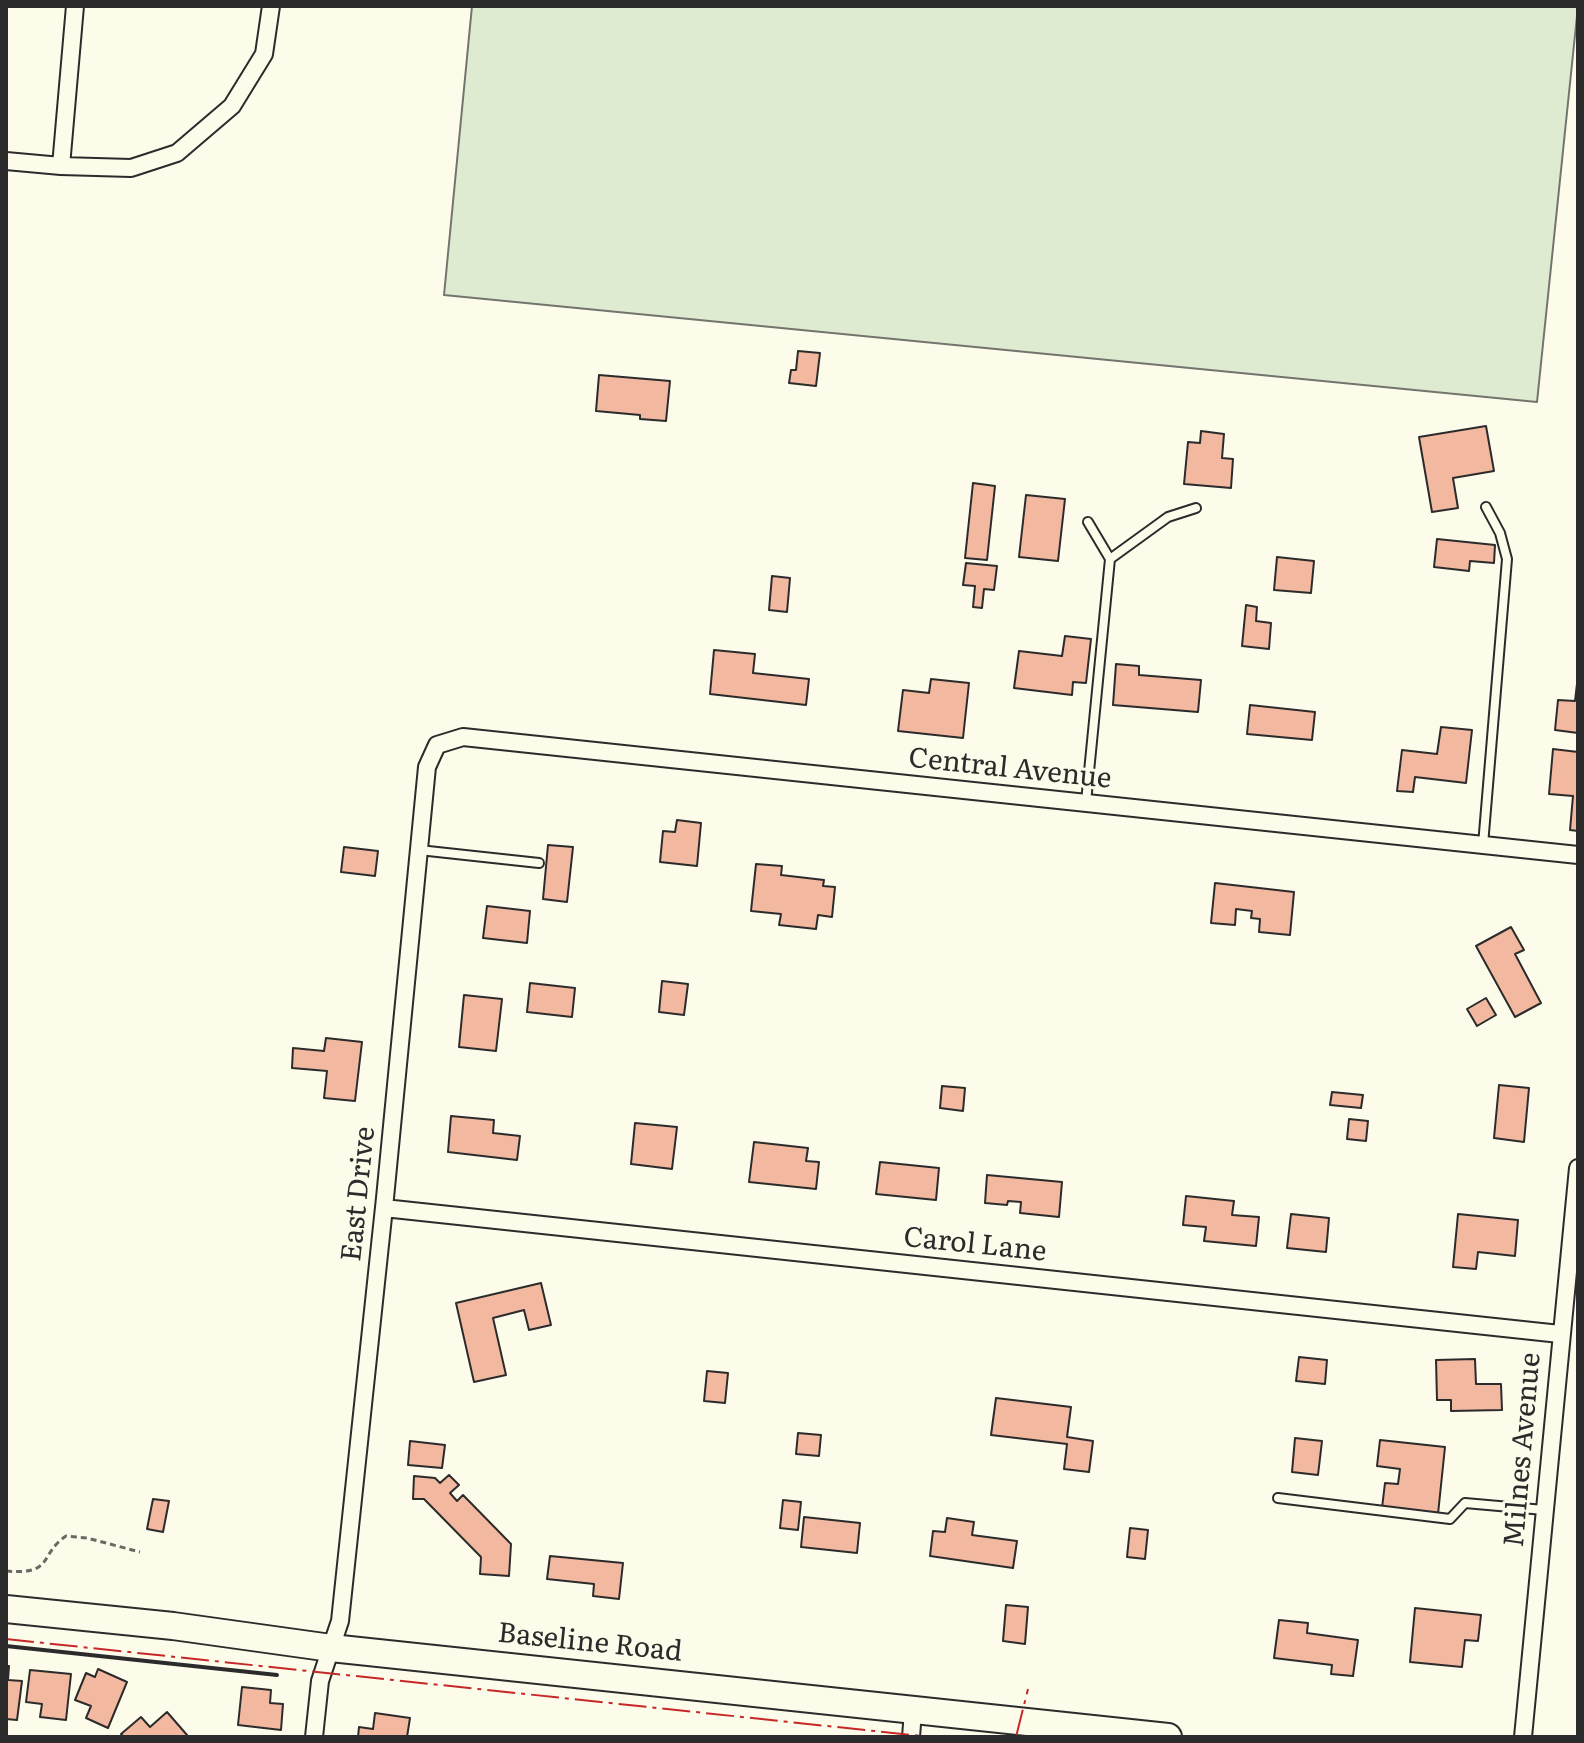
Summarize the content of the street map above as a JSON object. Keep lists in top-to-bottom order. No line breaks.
{"streets":{"main road":["Baseline Road"],"street":["Central Avenue","East Drive","Carol Lane","Milnes Avenue"]},"crossings":[["Central Avenue","East Drive"],["East Drive","Carol Lane"],["East Drive","Baseline Road"],["Carol Lane","Milnes Avenue"]]}
